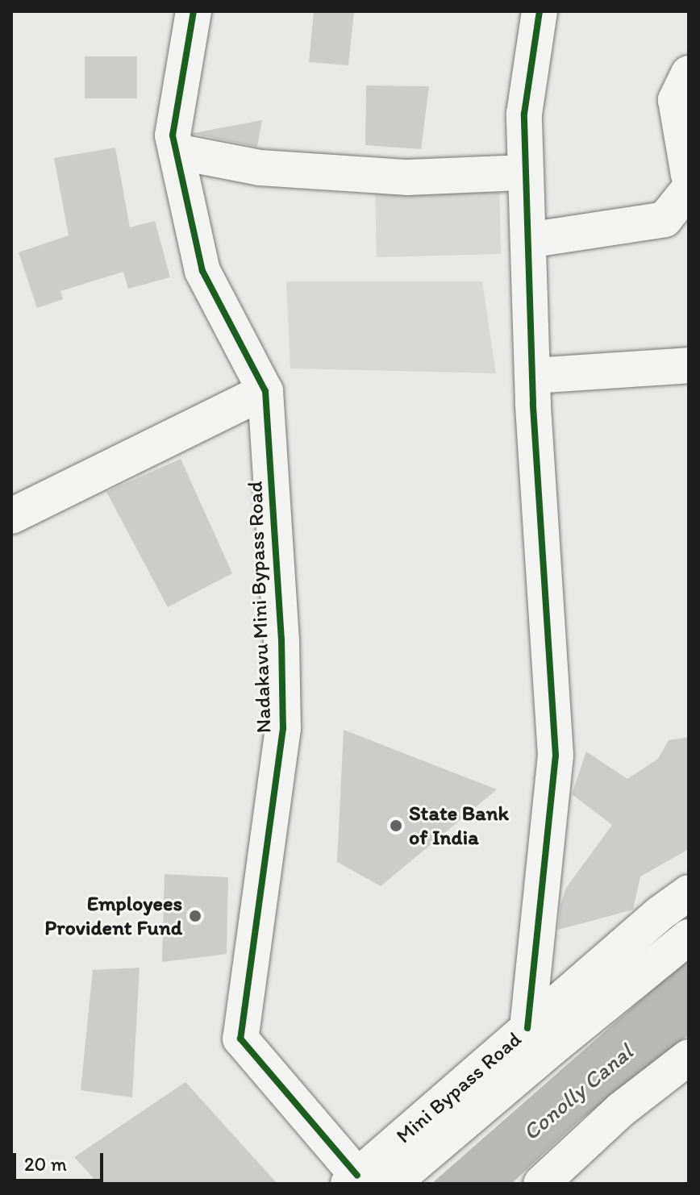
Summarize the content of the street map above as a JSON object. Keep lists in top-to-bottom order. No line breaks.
{"streets":{"street":["Nadakavu Mini Bypass Road","Mini Bypass Road"]},"crossings":[["Nadakavu Mini Bypass Road","Mini Bypass Road"]],"water":["Conolly Canal"],"places":["State Bank of India","Employees Provident Fund"],"scale_bar":"20 m"}
